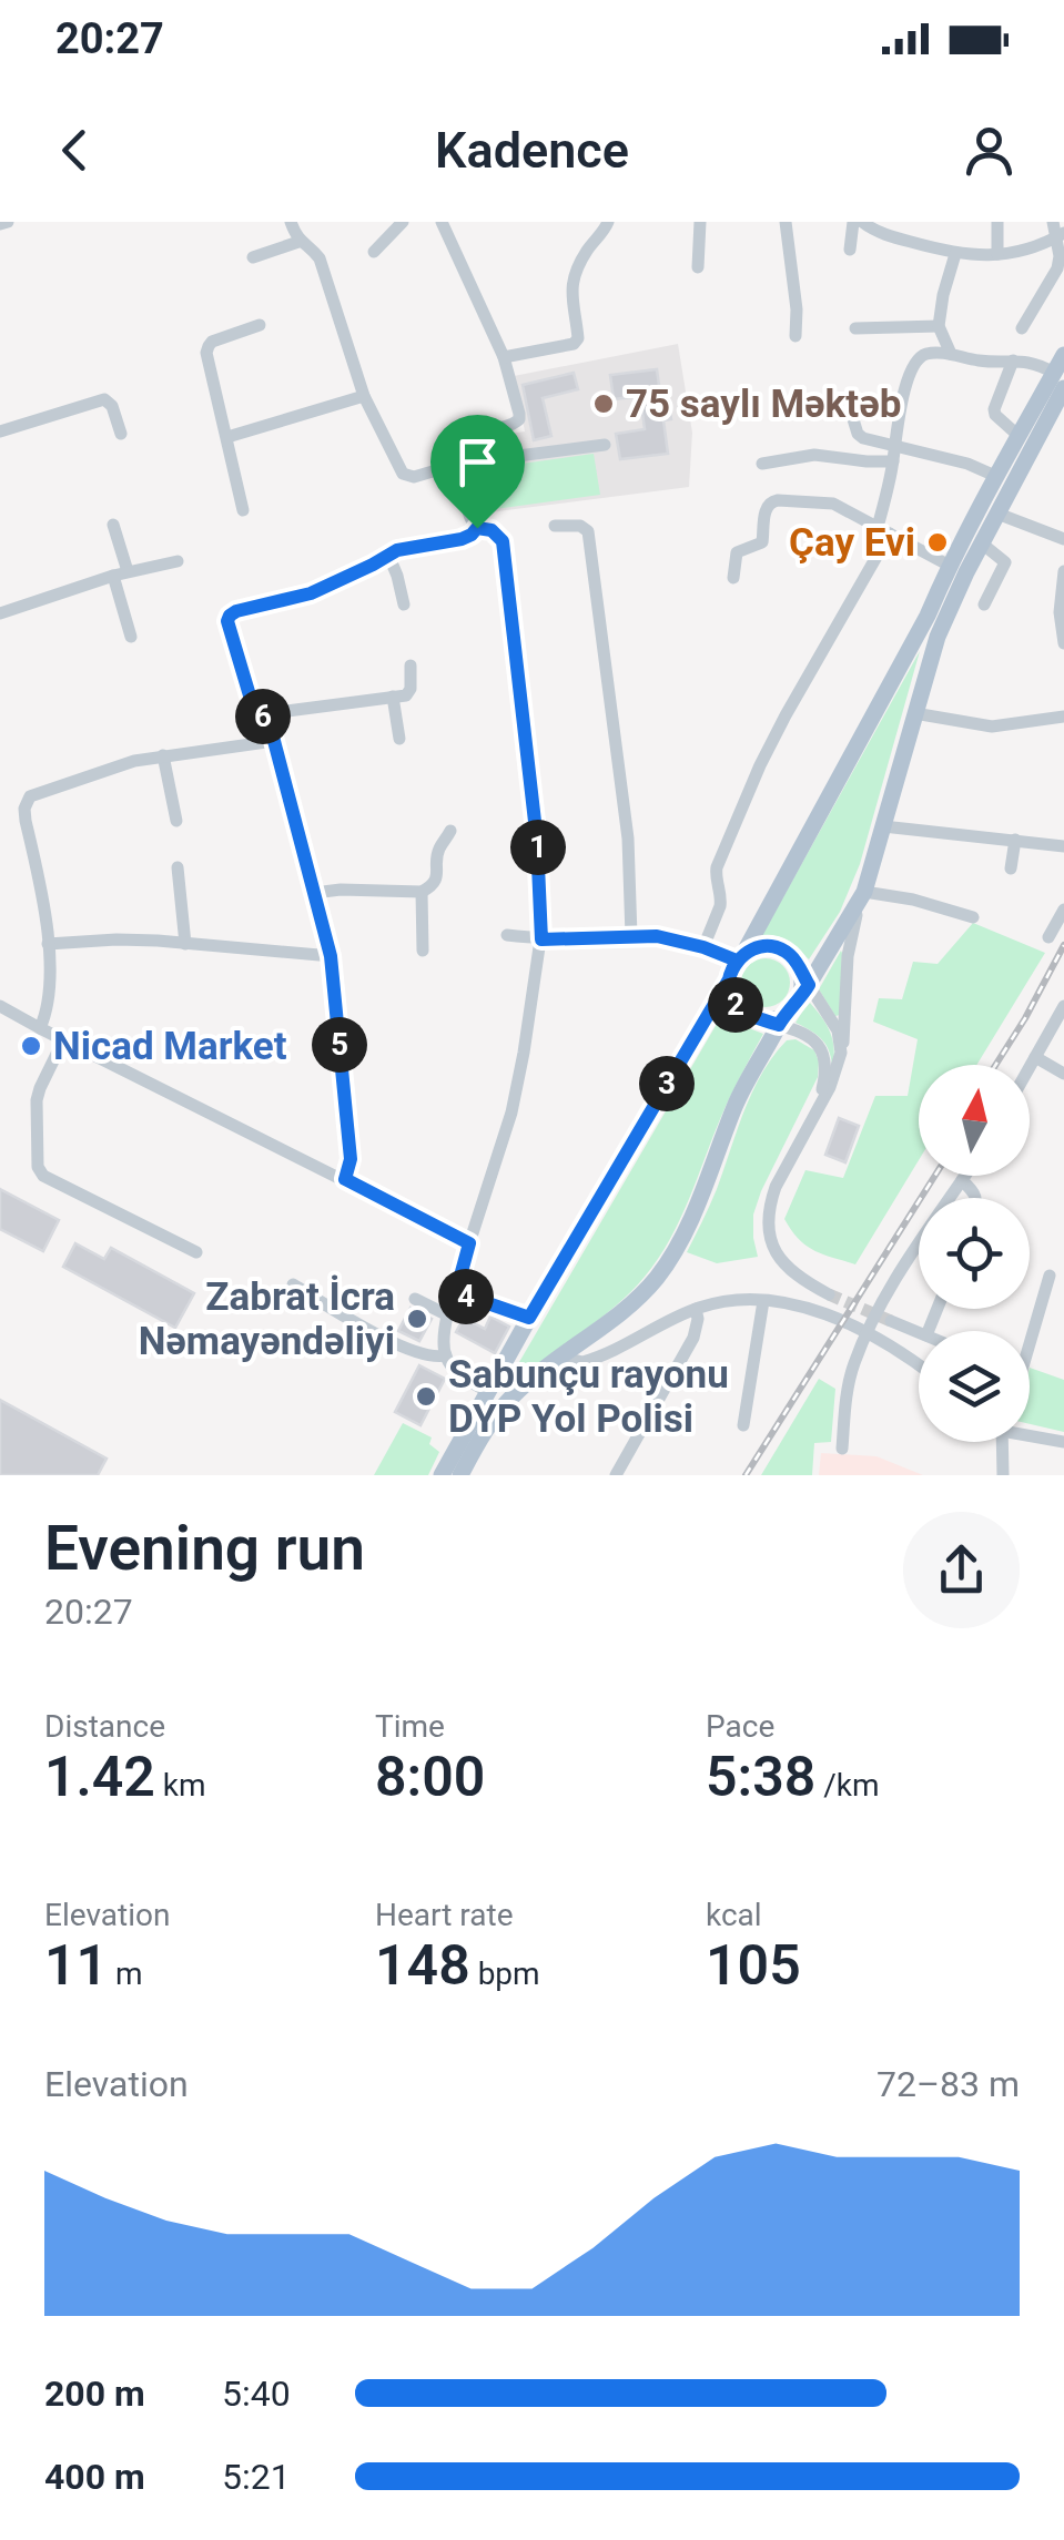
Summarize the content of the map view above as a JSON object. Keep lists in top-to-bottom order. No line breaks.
{"places":["75 saylı Məktəb","Çay Evi","Nicad Market","Zabrat İcra Nəmayəndəliyi","Sabunçu rayonu DYP Yol Polisi"],"north":"top","page":{"status":"20:27","header":"Kadence","pins":["6","1","2","5","3","4"],"heading":["Evening run","20:27"],"stats":[["Distance","1.42 km"],["Time","8:00"],["Pace","5:38 /km"],["Elevation","11 m"],["Heart rate","148 bpm"],["kcal","105"]],"chart":["Elevation","72–83 m"],"list":[{"name":"200 m","note":"5:40"},{"name":"400 m","note":"5:21"}]}}
